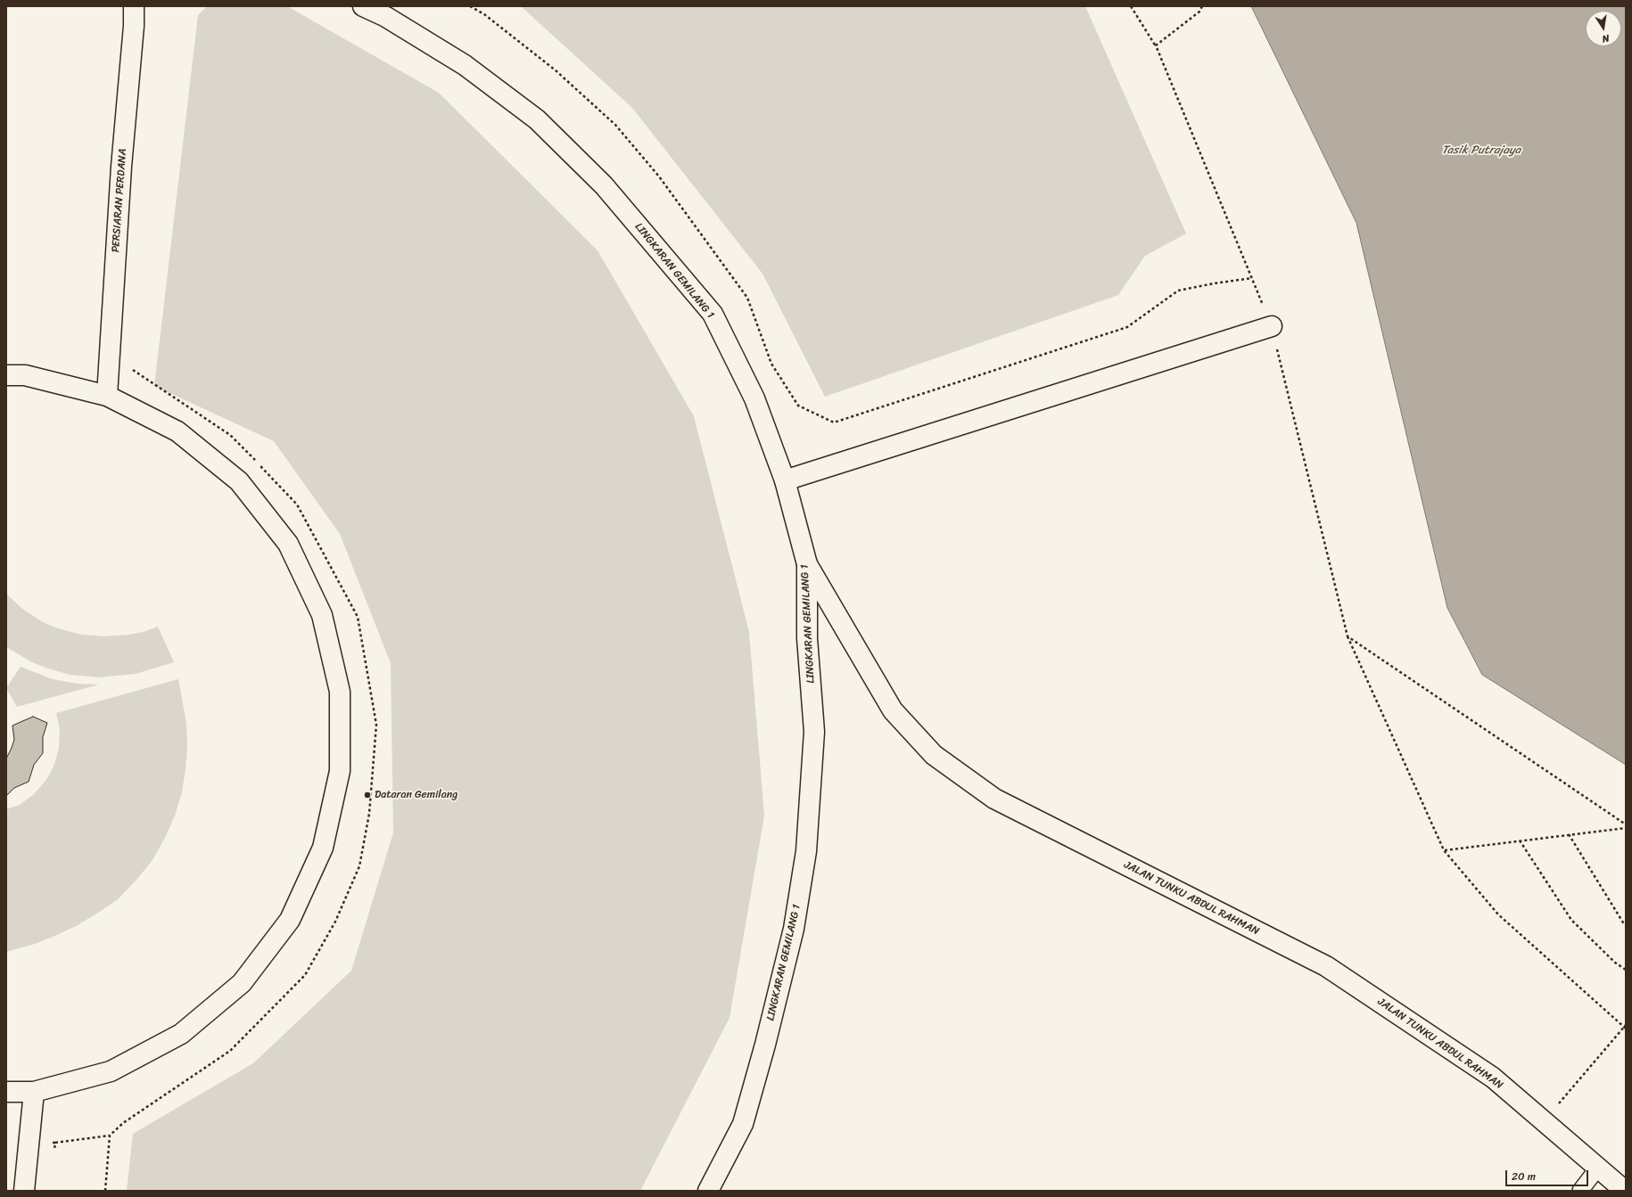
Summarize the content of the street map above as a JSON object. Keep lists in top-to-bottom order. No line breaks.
{"streets":{"street":["PERSIARAN PERDANA","LINGKARAN GEMILANG 1","JALAN TUNKU ABDUL RAHMAN"]},"crossings":[["LINGKARAN GEMILANG 1","JALAN TUNKU ABDUL RAHMAN"]],"water":["Tasik Putrajaya"],"places":["Dataran Gemilang"],"scale_bar":"20 m","north":"bottom"}
